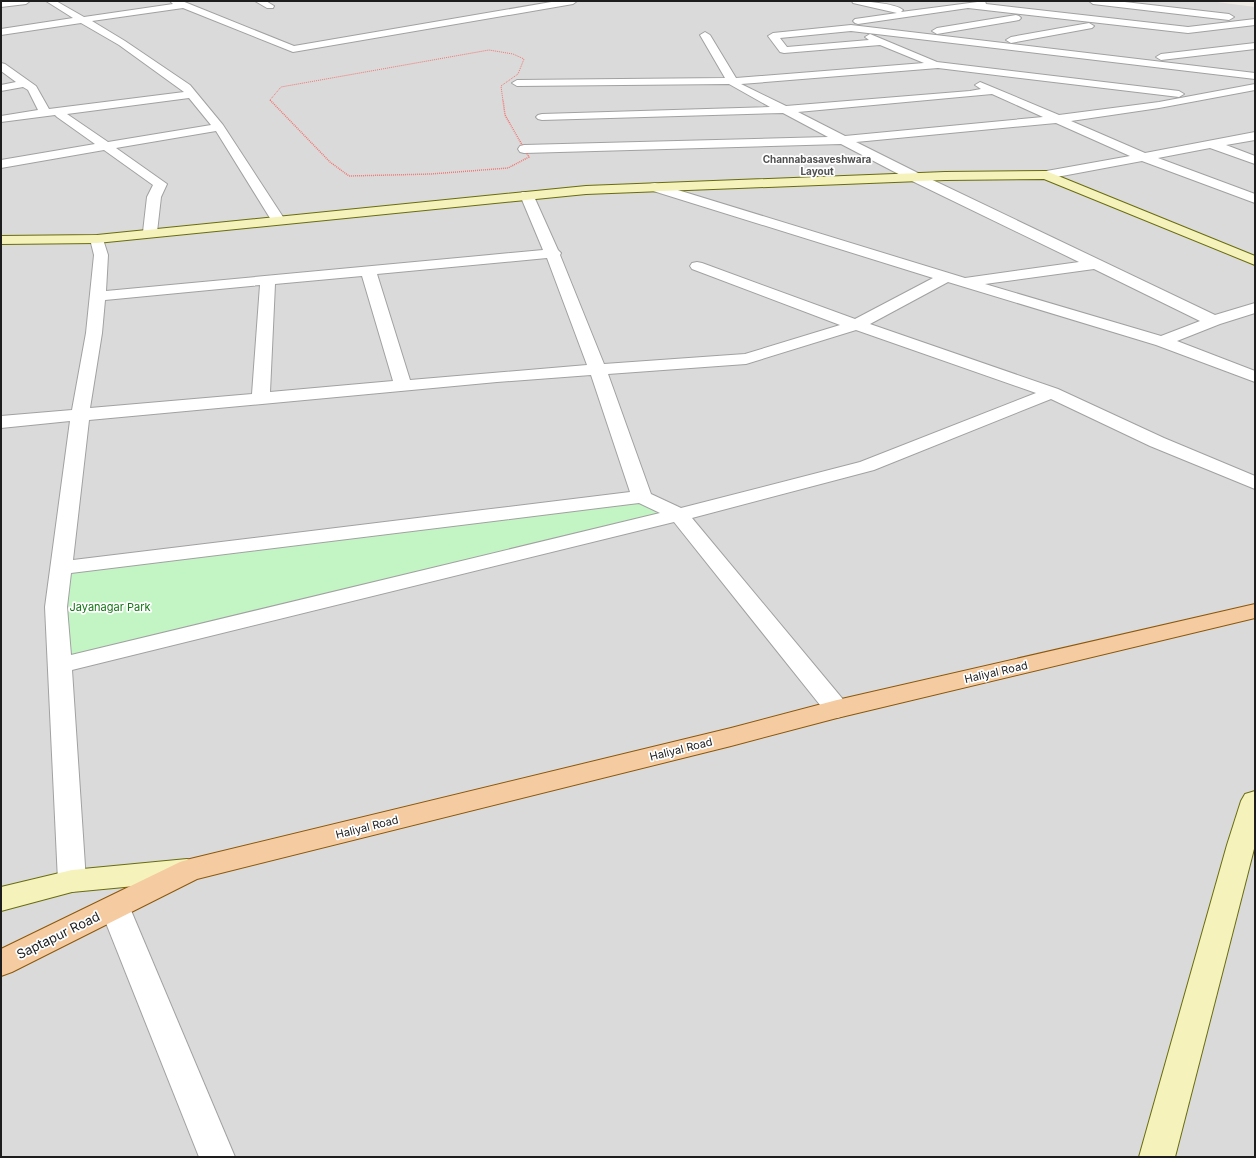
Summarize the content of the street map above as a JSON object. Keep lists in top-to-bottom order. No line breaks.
{"streets":{"main road":["Haliyal Road","Saptapur Road"]},"crossings":[["Haliyal Road","Saptapur Road"]],"districts":["Channabasaveshwara Layout"],"parks":["Jayanagar Park"]}
